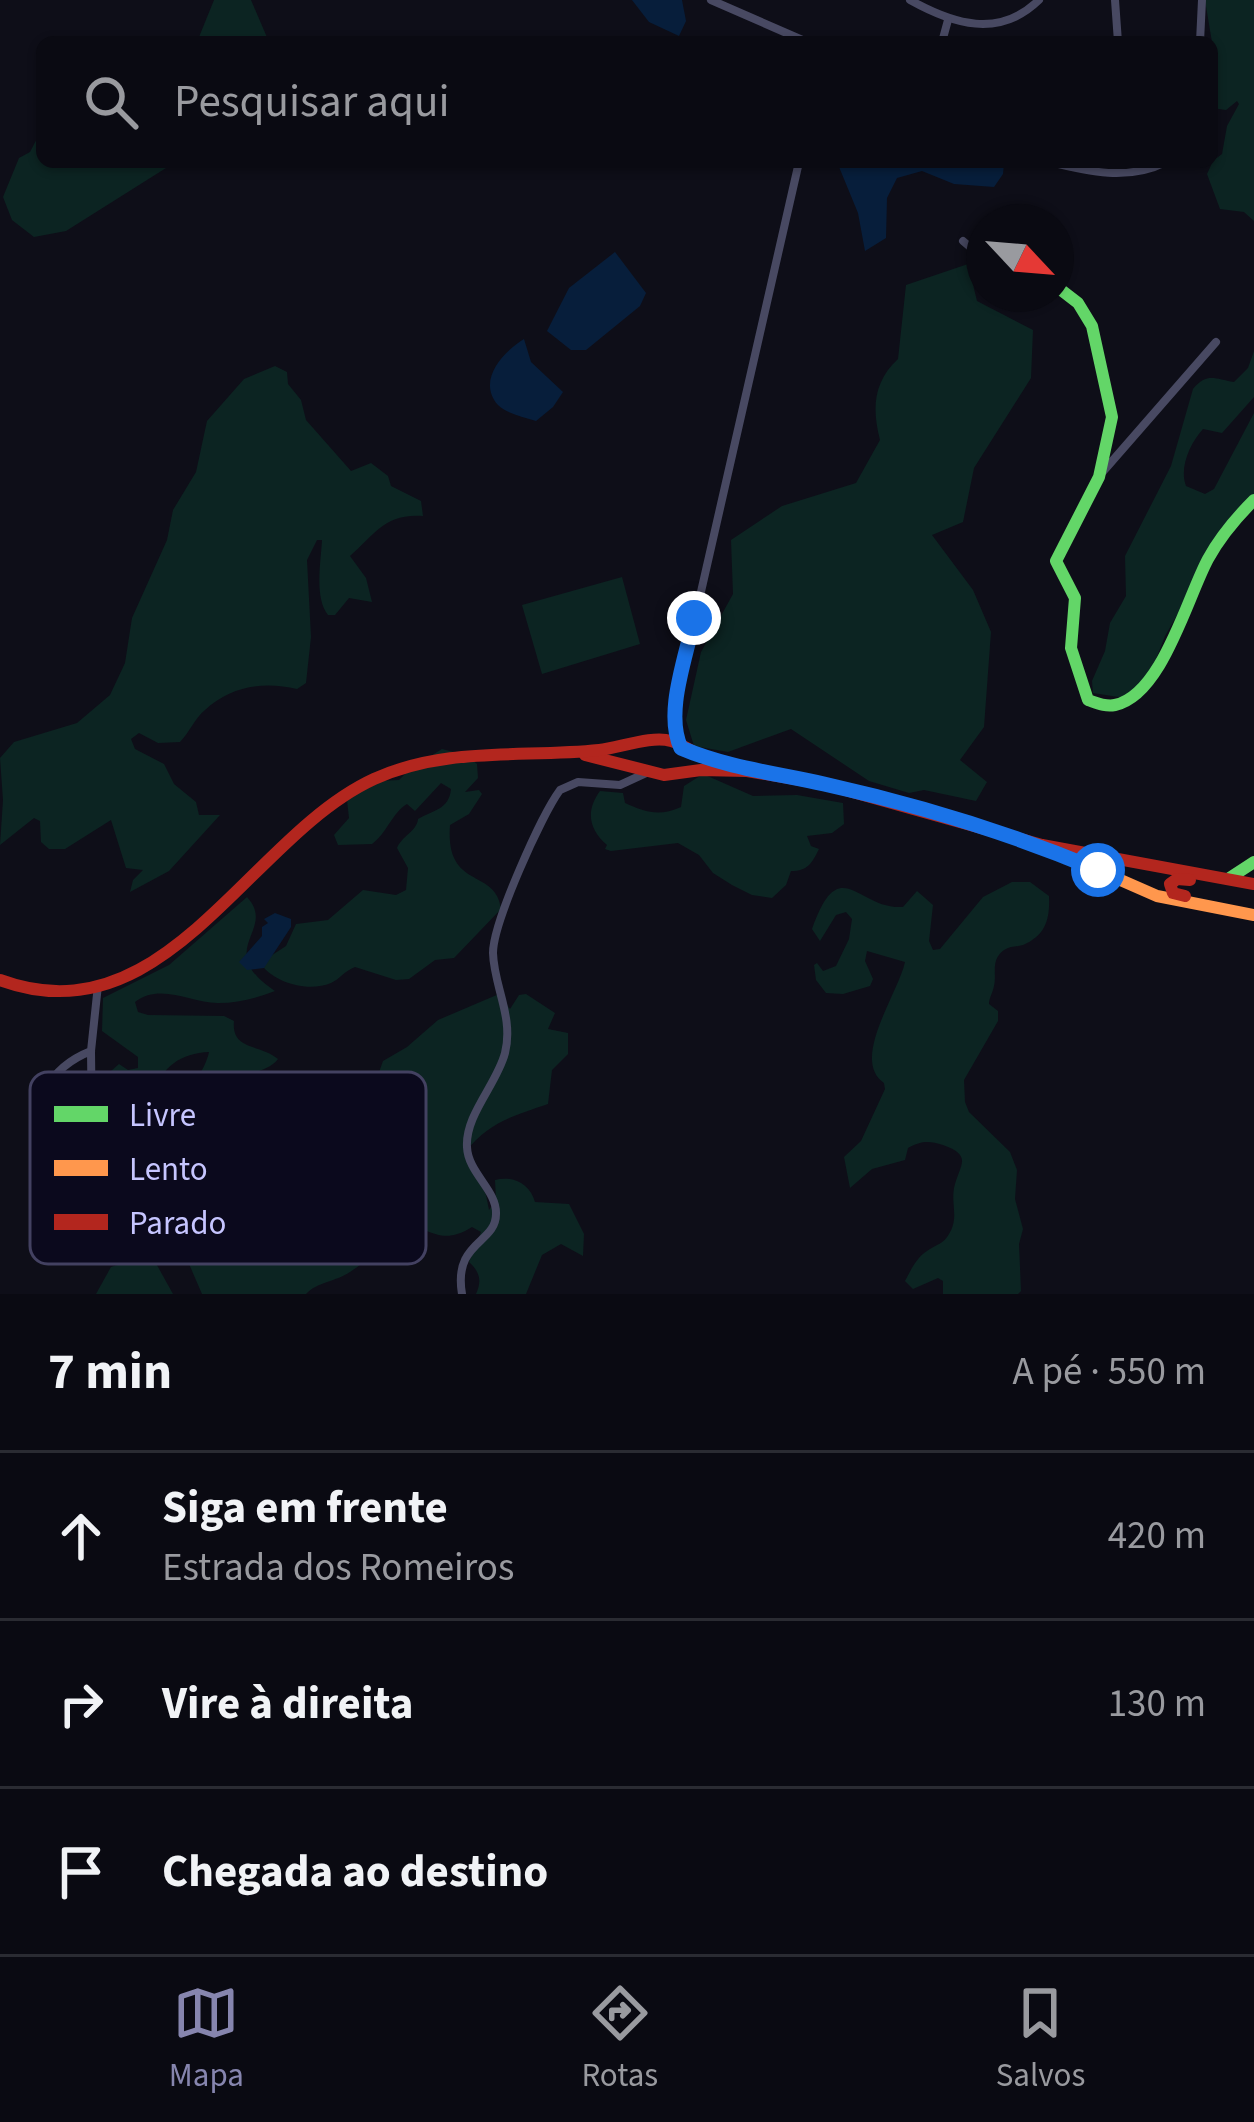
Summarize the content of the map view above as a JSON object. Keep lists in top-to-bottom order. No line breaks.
{"legend":["Livre","Lento","Parado"],"north":"bottom right","page":{"search":"Pesquisar aqui","heading":["7 min","A pé · 550 m"],"list":[["Siga em frente","Estrada dos Romeiros","420 m"],["Vire à direita","130 m"],"Chegada ao destino"],"nav":["Mapa","Rotas","Salvos"]}}
